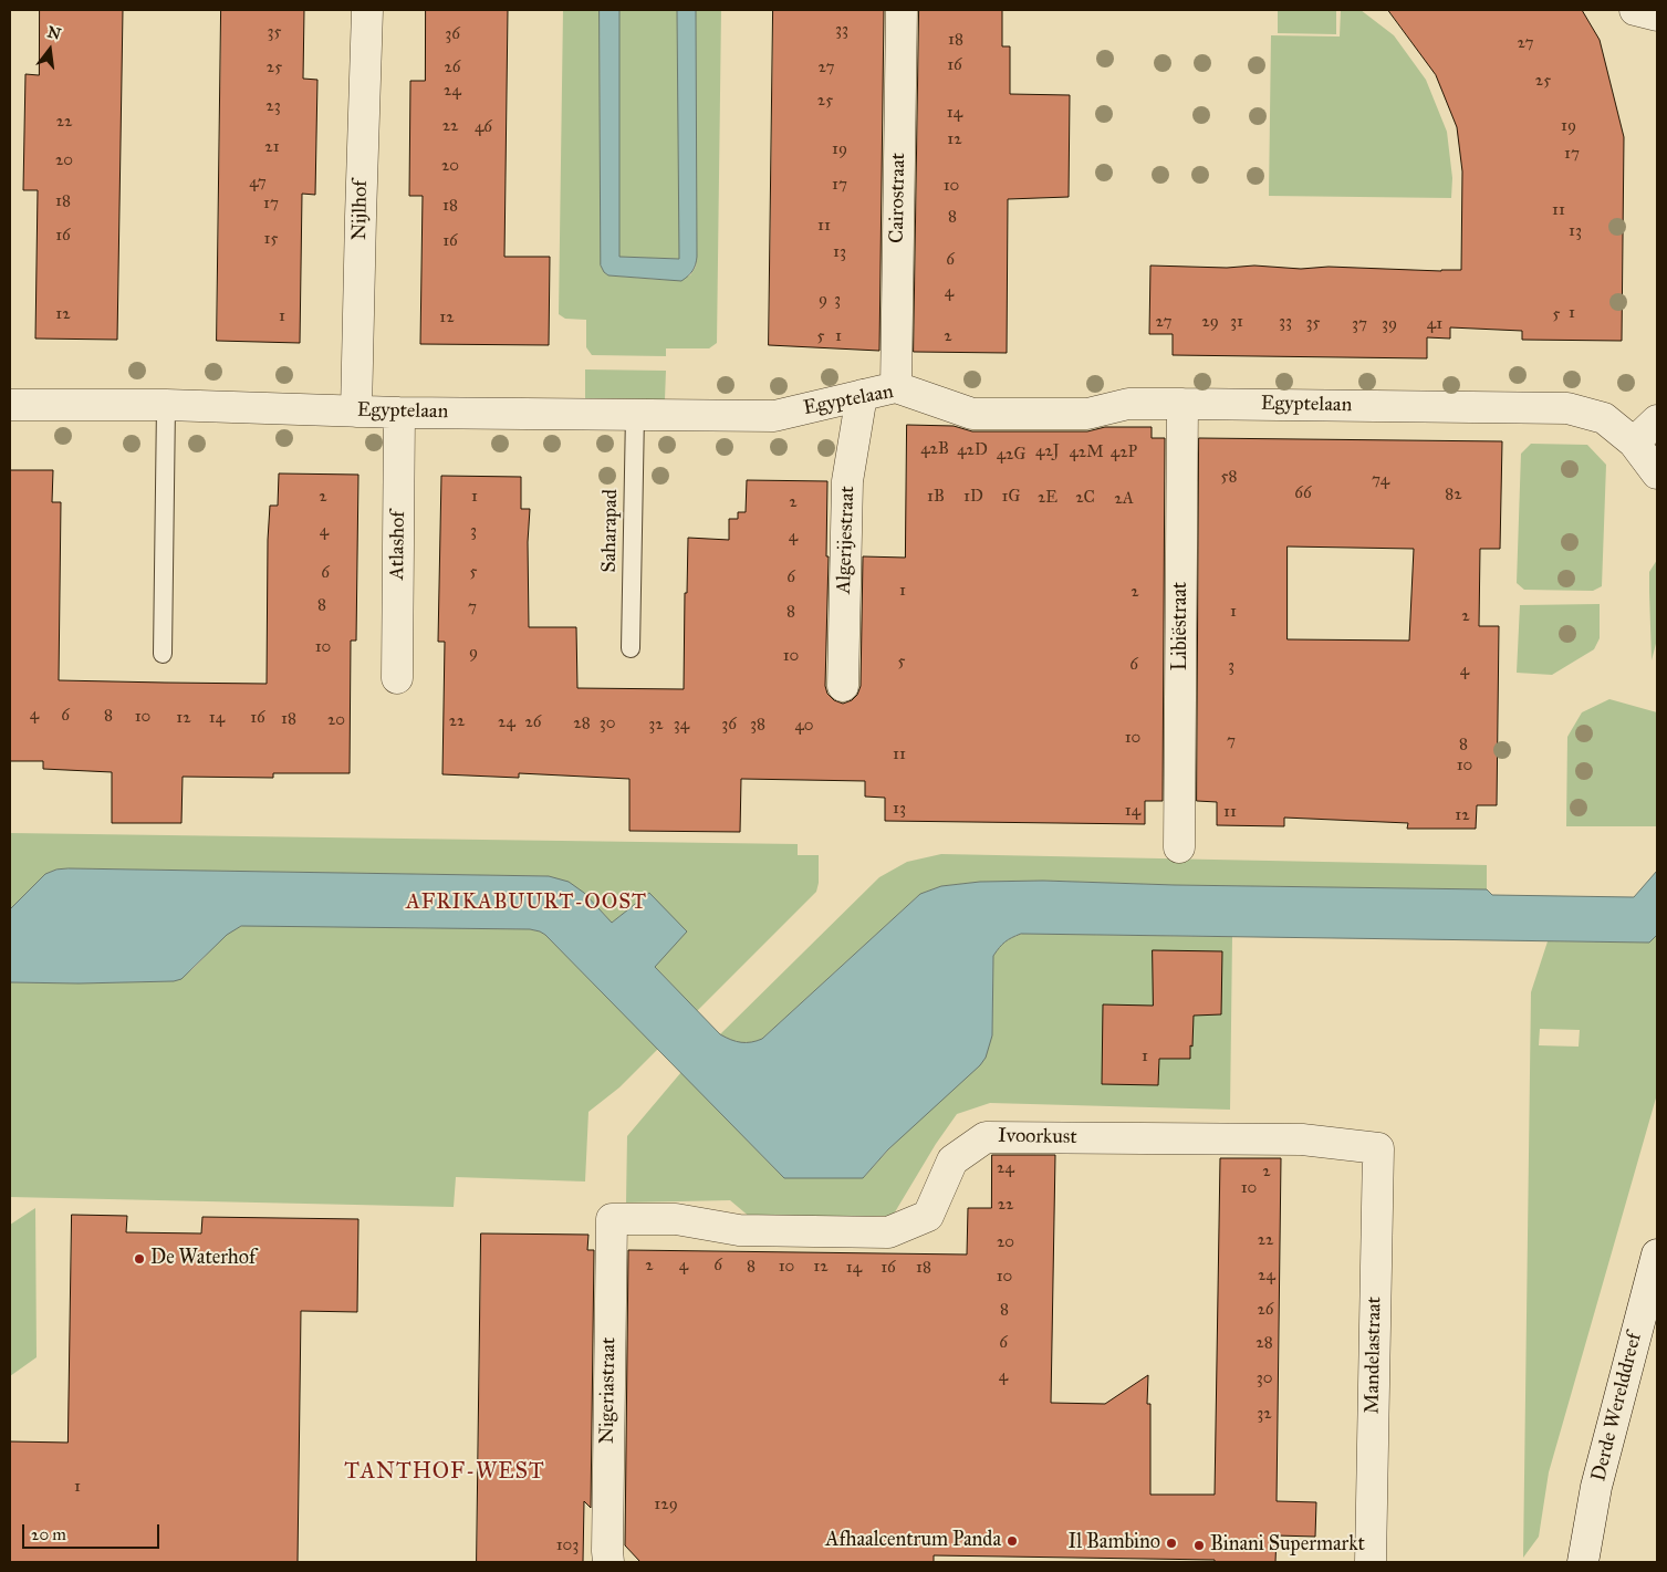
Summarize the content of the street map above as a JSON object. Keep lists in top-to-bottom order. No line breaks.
{"streets":{"street":["Cairostraat","Nijlhof","Egyptelaan","Algerijestraat","Atlashof","Libiëstraat","Ivoorkust","Mandelastraat","Nigeriastraat","Derde Werelddreef"],"lane":["Saharapad"]},"crossings":[["Cairostraat","Egyptelaan"],["Nijlhof","Egyptelaan"],["Egyptelaan","Saharapad"],["Egyptelaan","Algerijestraat"],["Egyptelaan","Atlashof"],["Egyptelaan","Libiëstraat"],["Ivoorkust","Mandelastraat"],["Ivoorkust","Nigeriastraat"]],"districts":["AFRIKABUURT-OOST","TANTHOF-WEST"],"places":["De Waterhof","Afhaalcentrum Panda","Il Bambino","Binani Supermarkt"],"house_numbers":["33","35","36","18","27","16","25","26","27","25","24","25","23","14","22","22","19","46","12","21","19","17","20","20","47","17","10","18","17","18","11","8","11","13","16","15","16","13","6","4","9","3","1","12","5","1","12","27","29","31","33","35","37","39","41","5","1","2","42B","42D","42J","42M","42P","42G","58","74","66","82","2","1","1B","1D","1G","2E","2C","2A","2","4","3","4","5","6","6","1","2","8","7","8","1","2","10","9","10","5","6","3","4","4","6","8","10","12","14","16","18","20","22","24","26","28","30","32","34","36","38","40","10","7","8","11","10","13","14","11","12","1","24","2","10","22","22","20","2","4","6","8","10","12","14","16","18","24","10","8","26","6","28","4","30","32","1","129","103"],"scale_bar":"20 m","north":"top"}
